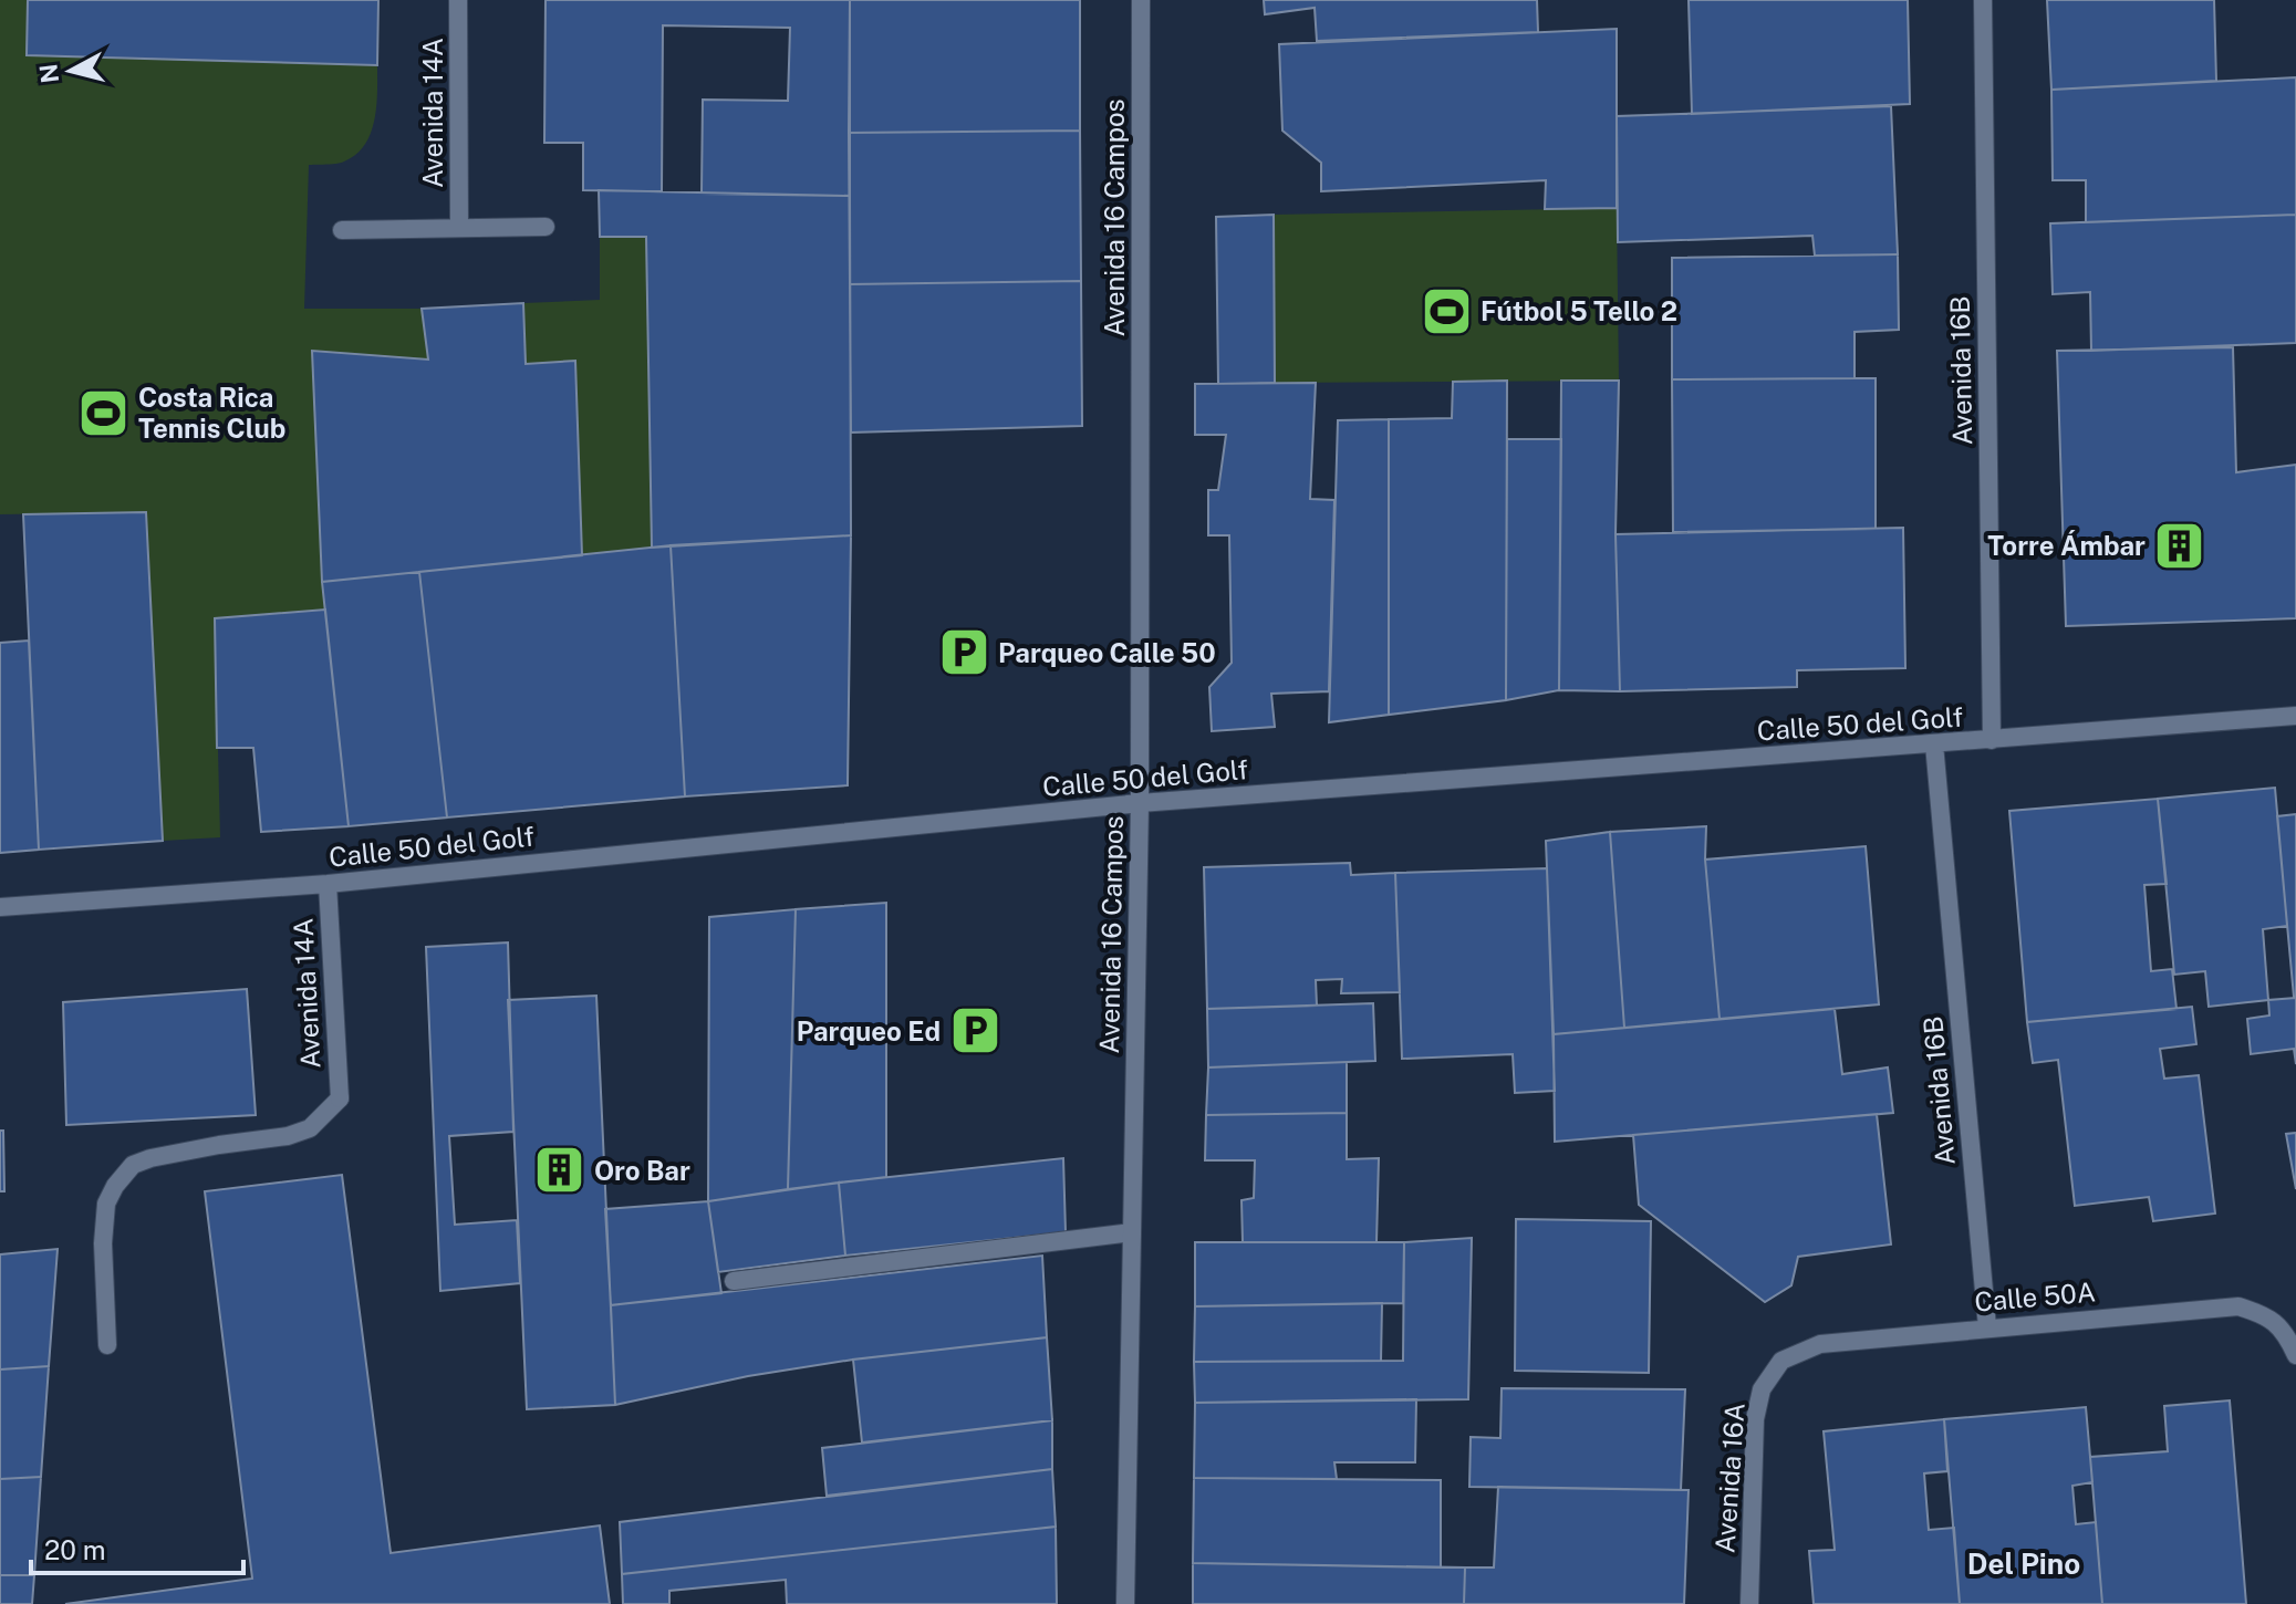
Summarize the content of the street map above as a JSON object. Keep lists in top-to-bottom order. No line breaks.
{"streets":{"street":["Avenida 14A","Avenida 16 Campos","Avenida 16B","Calle 50 del Golf","Calle 50A","Avenida 16A"]},"crossings":[["Avenida 14A","Calle 50 del Golf"],["Avenida 16 Campos","Calle 50 del Golf"],["Avenida 16B","Calle 50 del Golf"],["Avenida 16B","Calle 50A"],["Calle 50A","Avenida 16A"]],"districts":["Del Pino"],"places":{"sports":["Fútbol 5 Tello 2","Costa Rica Tennis Club"],"building":["Torre Ámbar","Oro Bar"],"parking":["Parqueo Calle 50","Parqueo Ed"]},"scale_bar":"20 m","north":"left"}
